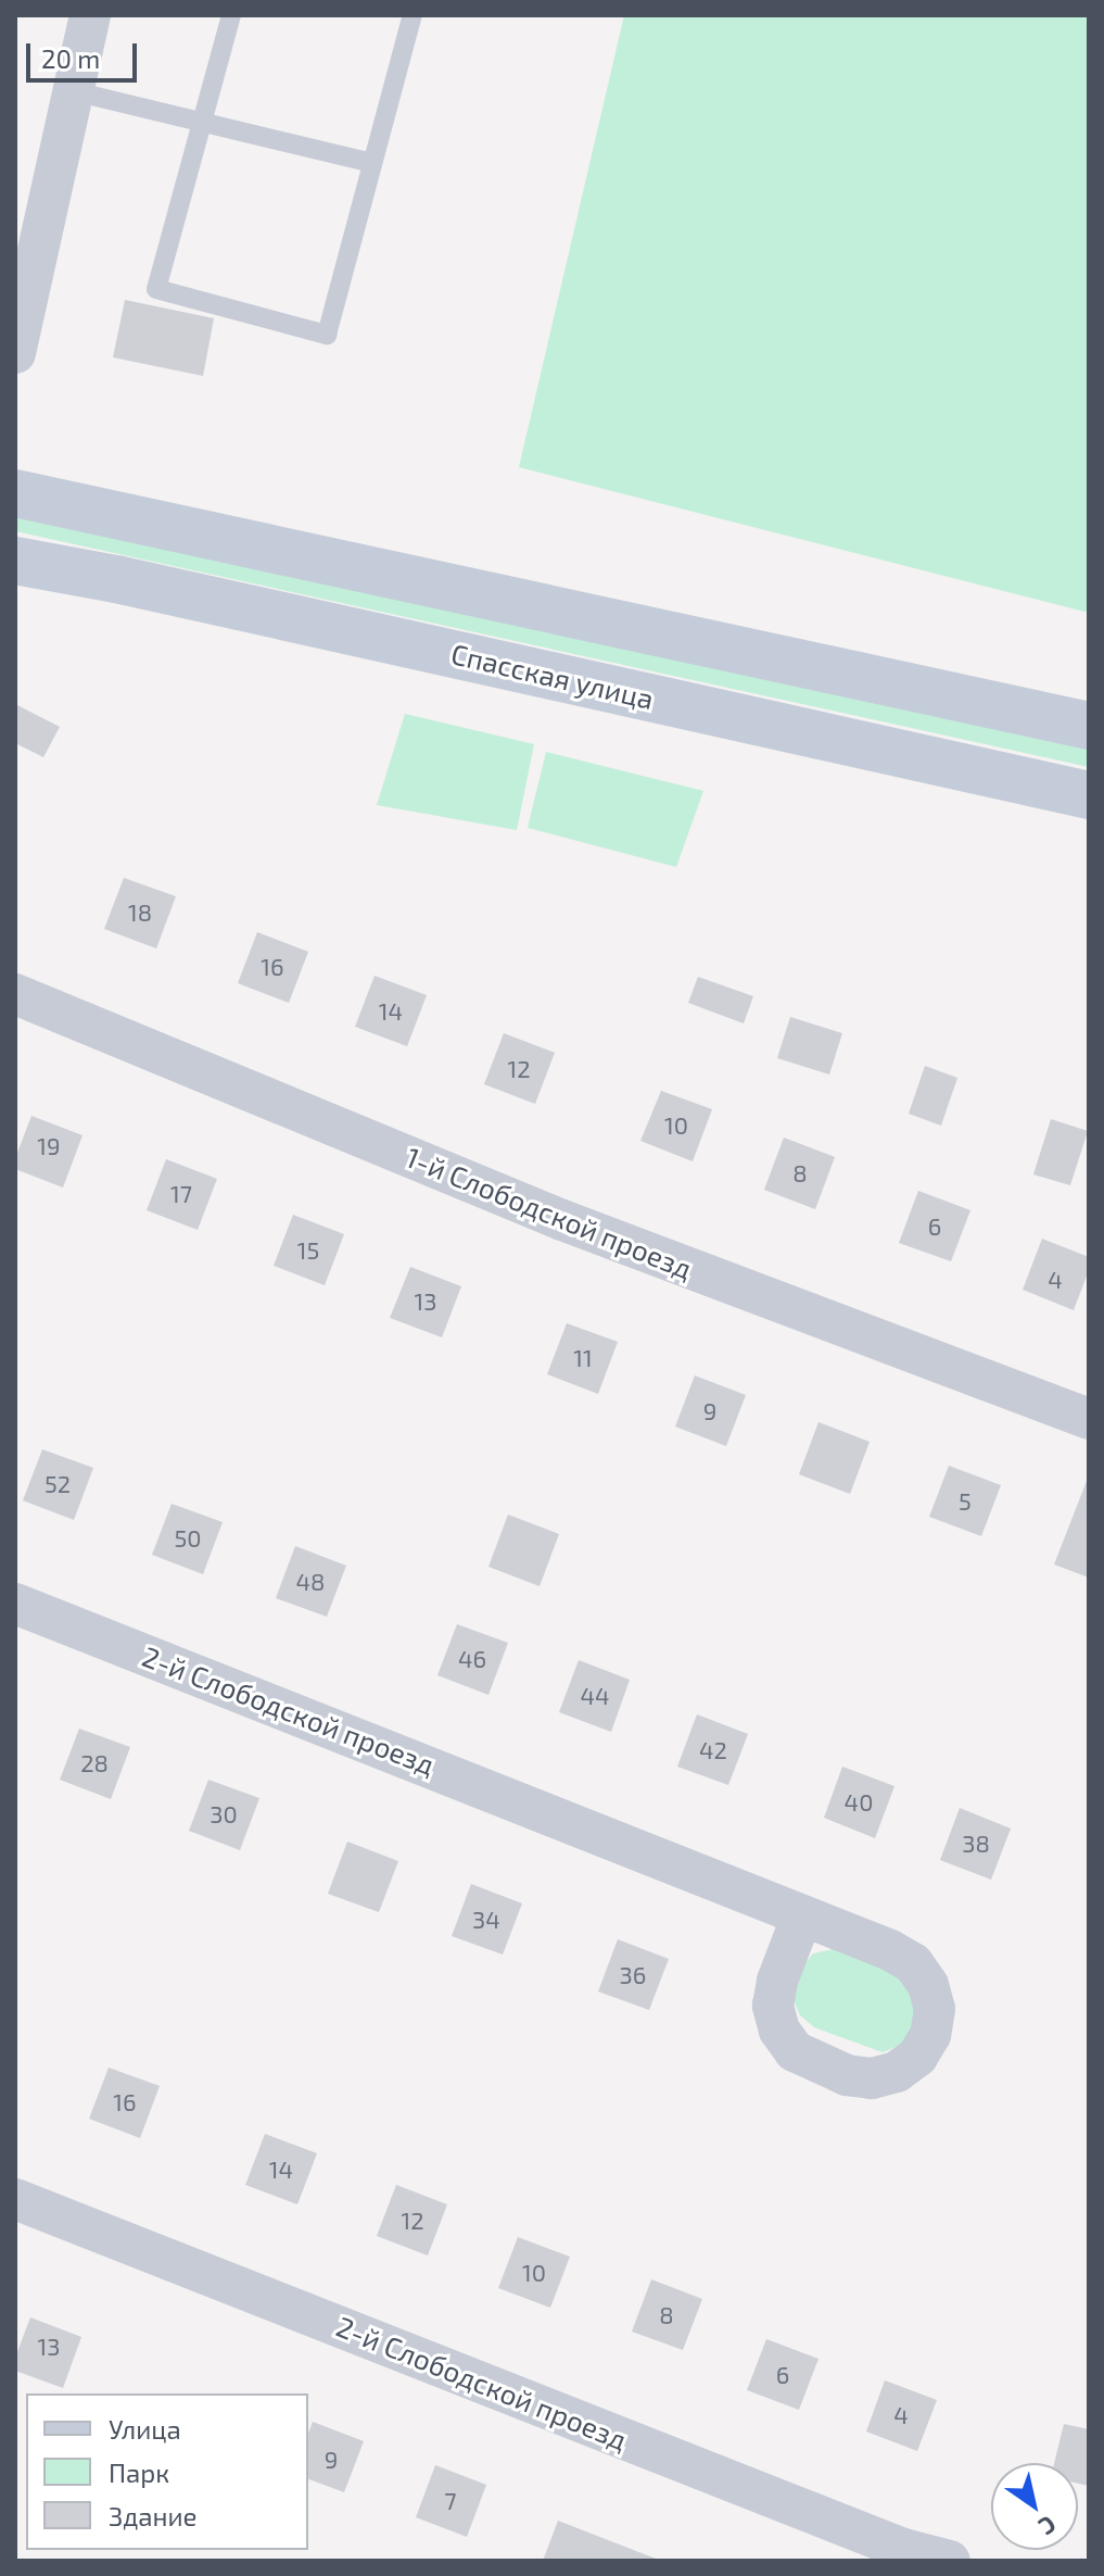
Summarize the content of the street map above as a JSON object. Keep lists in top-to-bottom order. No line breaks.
{"streets":{"street":["Спасская улица","1-й Слободской проезд","2-й Слободской проезд"]},"house_numbers":["18","16","14","12","10","19","8","17","6","15","4","13","11","9","52","5","50","48","46","44","42","28","40","30","38","34","36","16","14","12","10","8","13","6","4","9","7"],"legend":["Улица","Парк","Здание"],"scale_bar":"20 m","north":"bottom right"}
